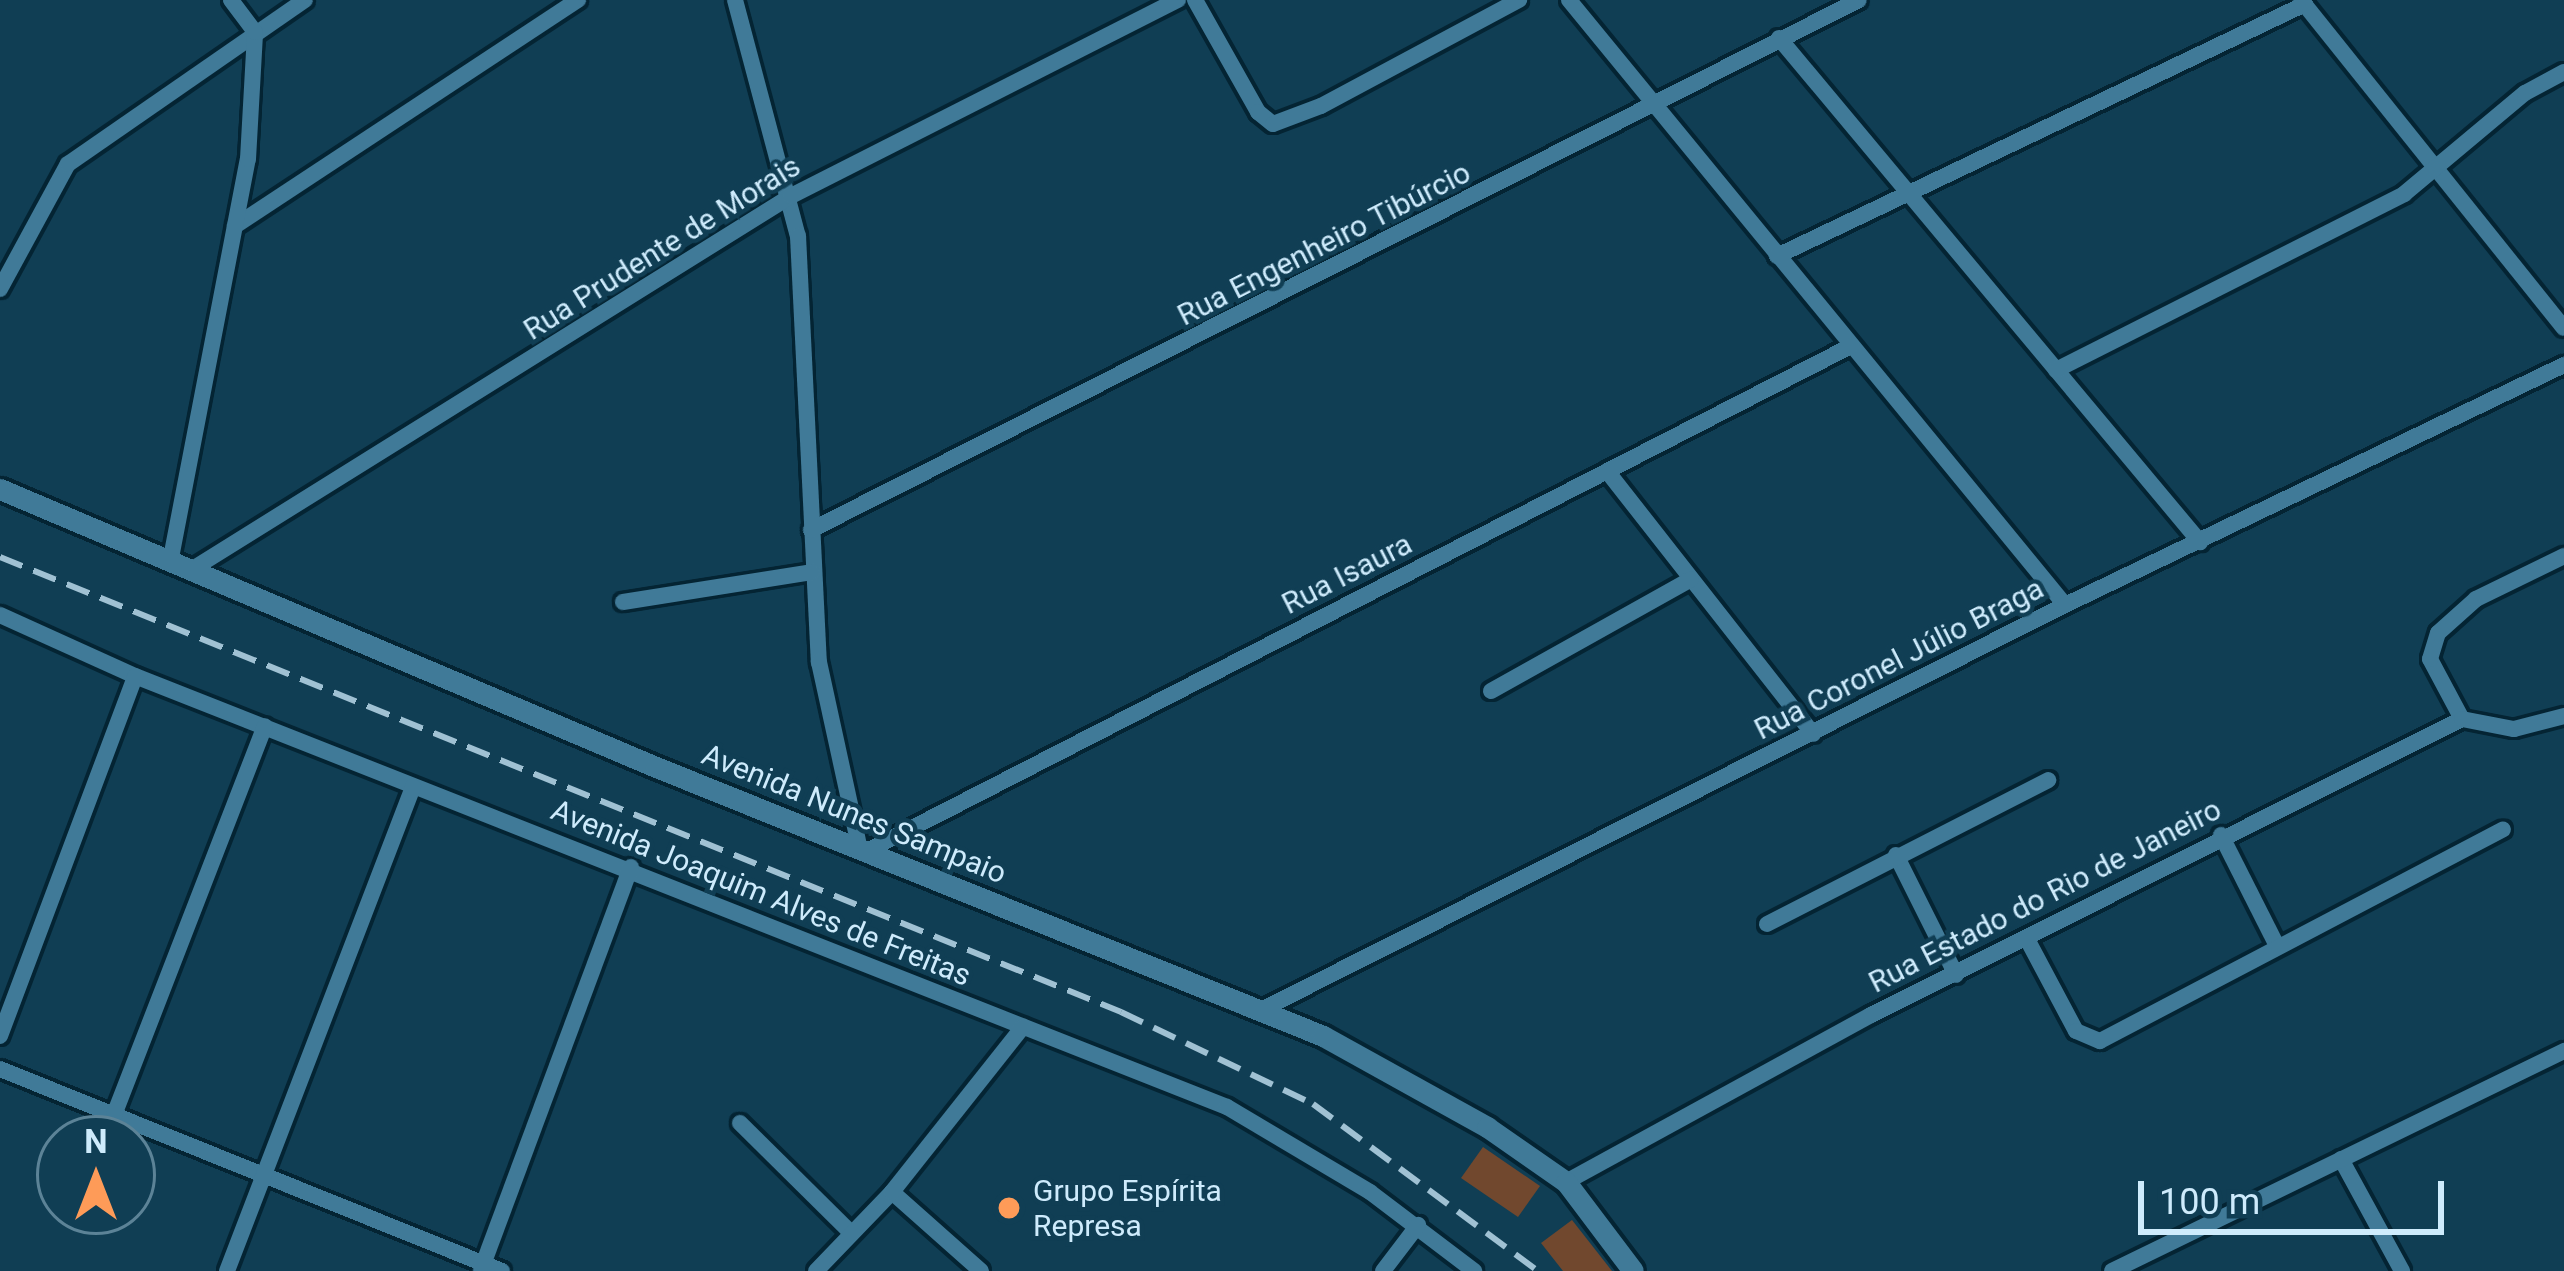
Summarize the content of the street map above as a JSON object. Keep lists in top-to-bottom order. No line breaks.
{"streets":{"street":["Rua Engenheiro Tibúrcio","Rua Prudente de Morais","Rua Isaura","Rua Coronel Júlio Braga","Avenida Nunes Sampaio","Avenida Joaquim Alves de Freitas","Rua Estado do Rio de Janeiro"]},"crossings":[["Rua Prudente de Morais","Avenida Nunes Sampaio"],["Rua Isaura","Avenida Nunes Sampaio"],["Rua Coronel Júlio Braga","Avenida Nunes Sampaio"],["Avenida Nunes Sampaio","Rua Estado do Rio de Janeiro"]],"places":["Grupo Espírita Represa"],"scale_bar":"100 m","north":"top"}
